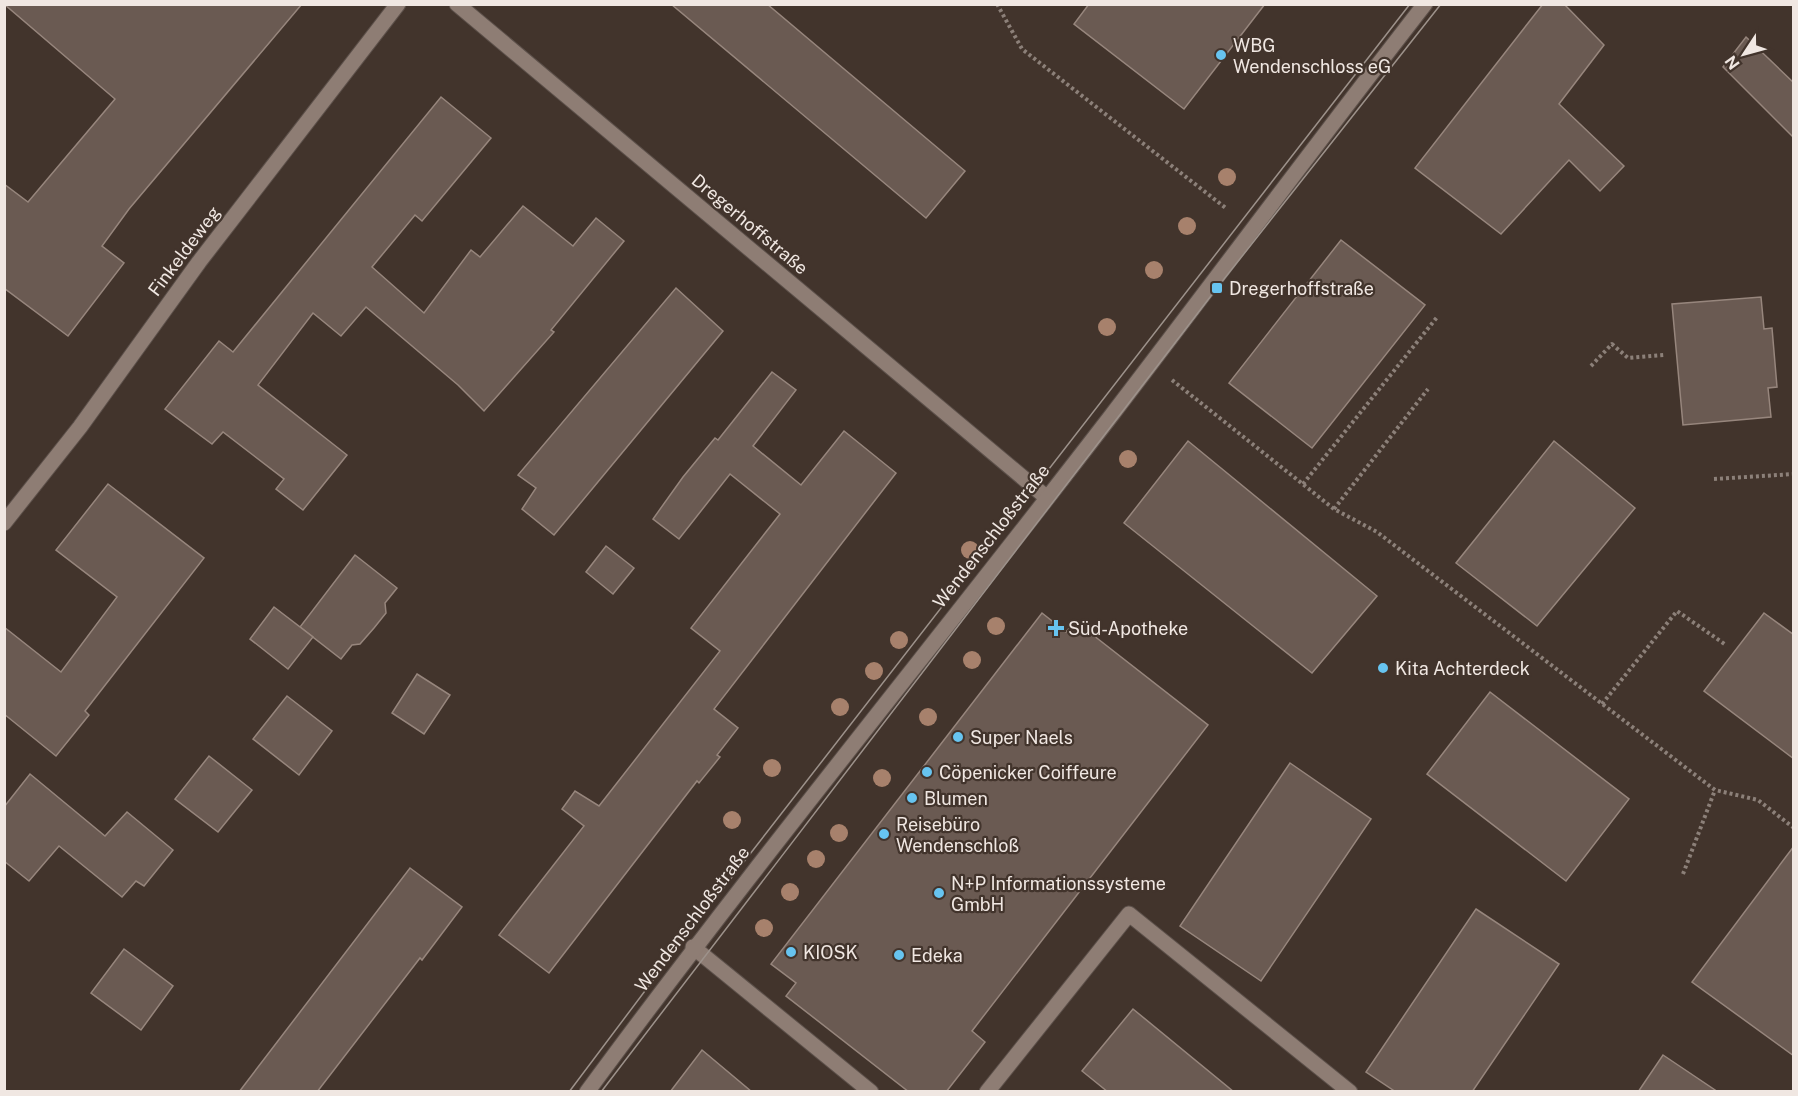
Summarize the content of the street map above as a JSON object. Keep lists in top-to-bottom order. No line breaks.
{"streets":{"street":["Dregerhoffstraße","Finkeldeweg","Wendenschloßstraße"]},"crossings":[["Dregerhoffstraße","Wendenschloßstraße"]],"places":{"other":["WBG Wendenschloss eG","Kita Achterdeck","Super Naels","Cöpenicker Coiffeure","Blumen","Reisebüro Wendenschloß","N+P Informationssysteme GmbH","KIOSK","Edeka"],"transit":["Dregerhoffstraße"],"health":["Süd-Apotheke"]},"north":"bottom left"}
